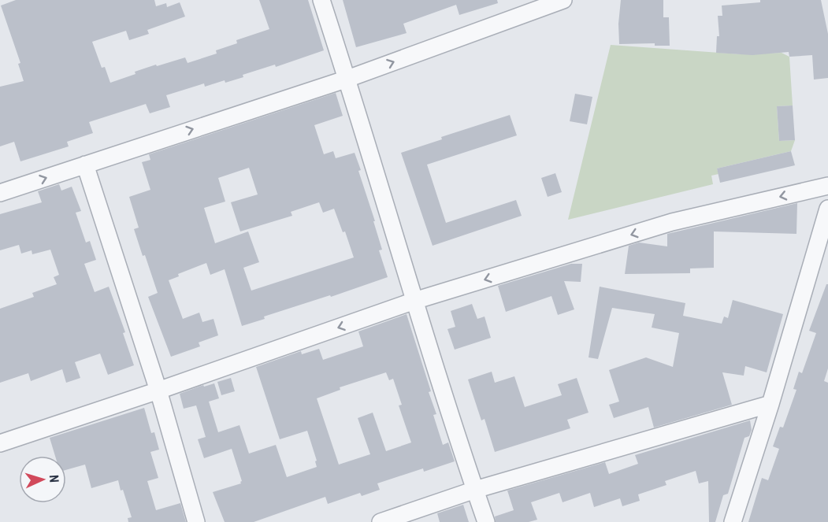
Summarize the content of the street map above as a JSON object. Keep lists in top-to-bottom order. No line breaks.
{"north":"right"}
